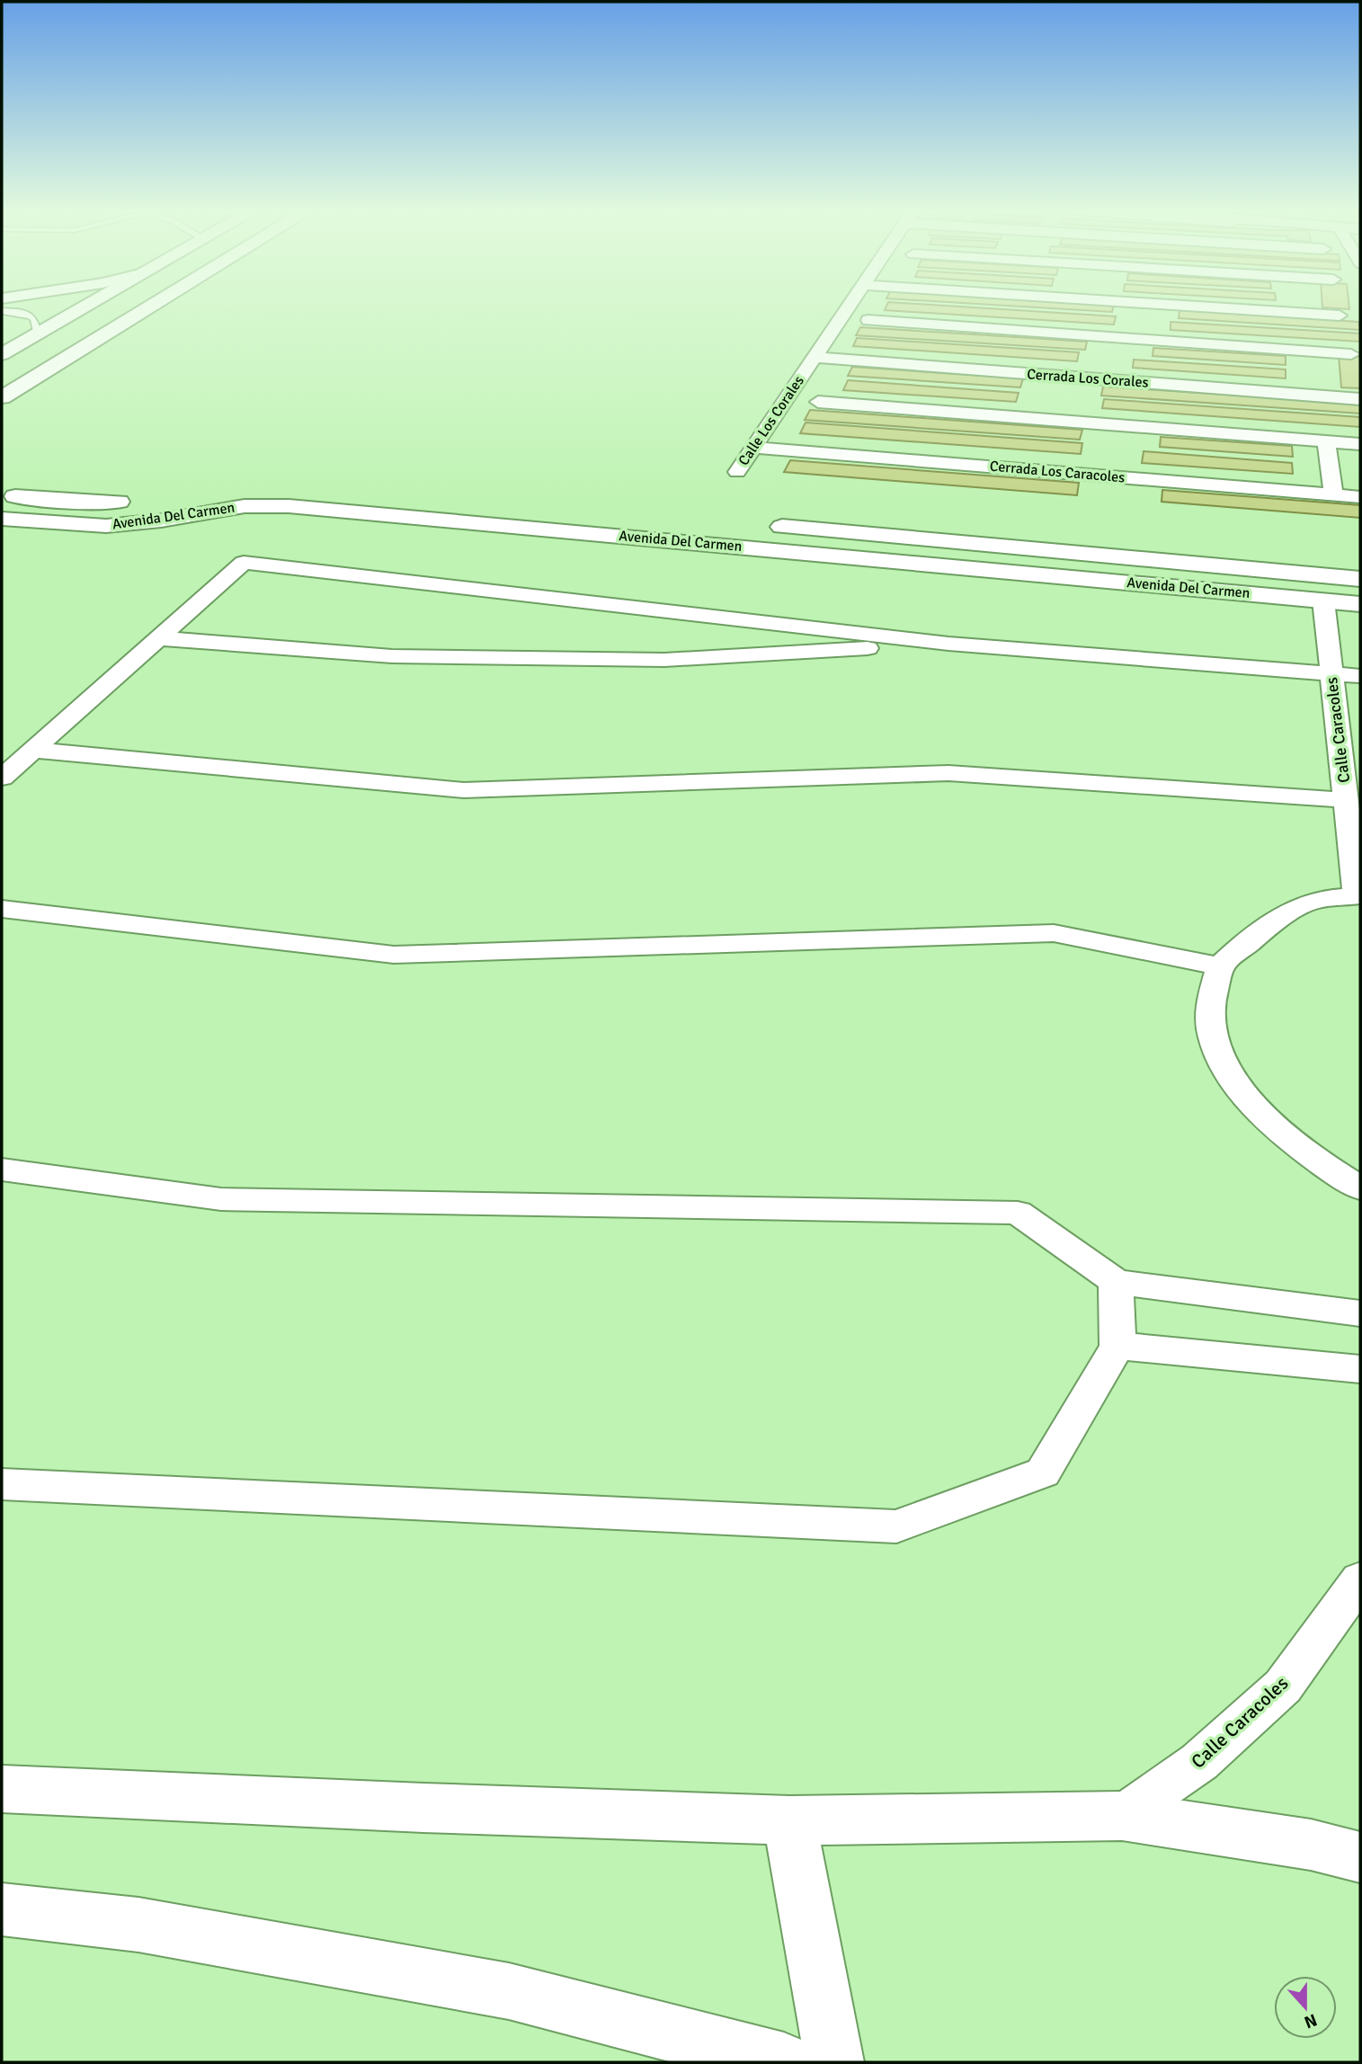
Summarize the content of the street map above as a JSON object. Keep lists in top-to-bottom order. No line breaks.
{"streets":{"main road":["Avenida Del Carmen"],"street":["Cerrada Los Corales","Calle Los Corales","Cerrada Los Caracoles","Calle Caracoles"]},"crossings":[["Cerrada Los Corales","Calle Los Corales"],["Calle Los Corales","Cerrada Los Caracoles"],["Avenida Del Carmen","Calle Caracoles"]],"north":"bottom"}
